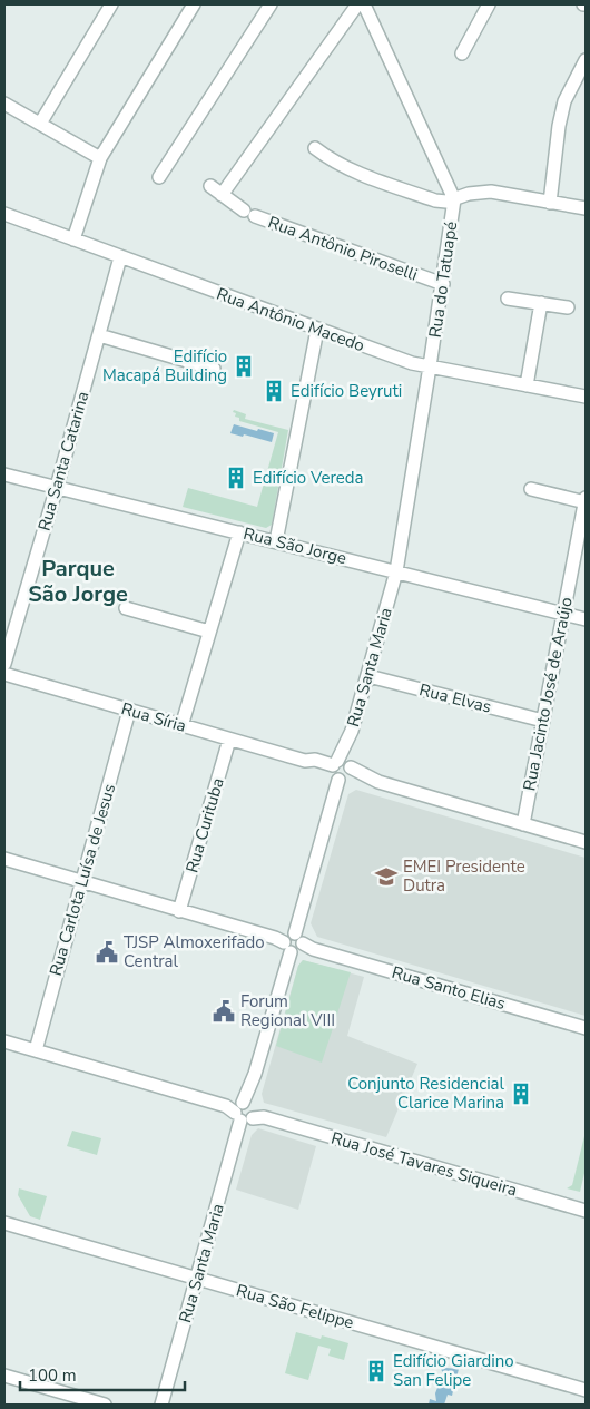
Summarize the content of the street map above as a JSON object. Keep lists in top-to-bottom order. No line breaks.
{"streets":{"street":["Rua Antônio Piroselli","Rua do Tatuapé","Rua Antônio Macedo","Rua Santa Catarina","Rua São Jorge","Rua Santa Maria","Rua Jacinto José de Araújo","Rua Elvas","Rua Síria","Rua Curituba","Rua Carlota Luísa de Jesus","Rua Santo Elias","Rua José Tavares Siqueira","Rua São Felippe"]},"crossings":[["Rua Antônio Piroselli","Rua do Tatuapé"],["Rua do Tatuapé","Rua Antônio Macedo"],["Rua do Tatuapé","Rua São Jorge"],["Rua do Tatuapé","Rua Santa Maria"],["Rua Antônio Macedo","Rua Santa Catarina"],["Rua Santa Catarina","Rua São Jorge"],["Rua São Jorge","Rua Santa Maria"],["Rua São Jorge","Rua Jacinto José de Araújo"],["Rua Santa Maria","Rua Elvas"],["Rua Santa Maria","Rua Síria"],["Rua Santa Maria","Rua Santo Elias"],["Rua Santa Maria","Rua José Tavares Siqueira"],["Rua Santa Maria","Rua São Felippe"],["Rua Jacinto José de Araújo","Rua Elvas"],["Rua Jacinto José de Araújo","Rua Síria"],["Rua Síria","Rua Curituba"],["Rua Síria","Rua Carlota Luísa de Jesus"],["Rua Curituba","Rua Santo Elias"],["Rua Carlota Luísa de Jesus","Rua Santo Elias"],["Rua Carlota Luísa de Jesus","Rua José Tavares Siqueira"]],"districts":["Parque São Jorge"],"places":{"building":["Edifício Macapá Building","Edifício Beyruti","Edifício Vereda","Conjunto Residencial Clarice Marina","Edifício Giardino San Felipe"],"school or university":["EMEI Presidente Dutra"],"public building":["TJSP Almoxerifado Central","Forum Regional VIII"]},"scale_bar":"100 m"}
